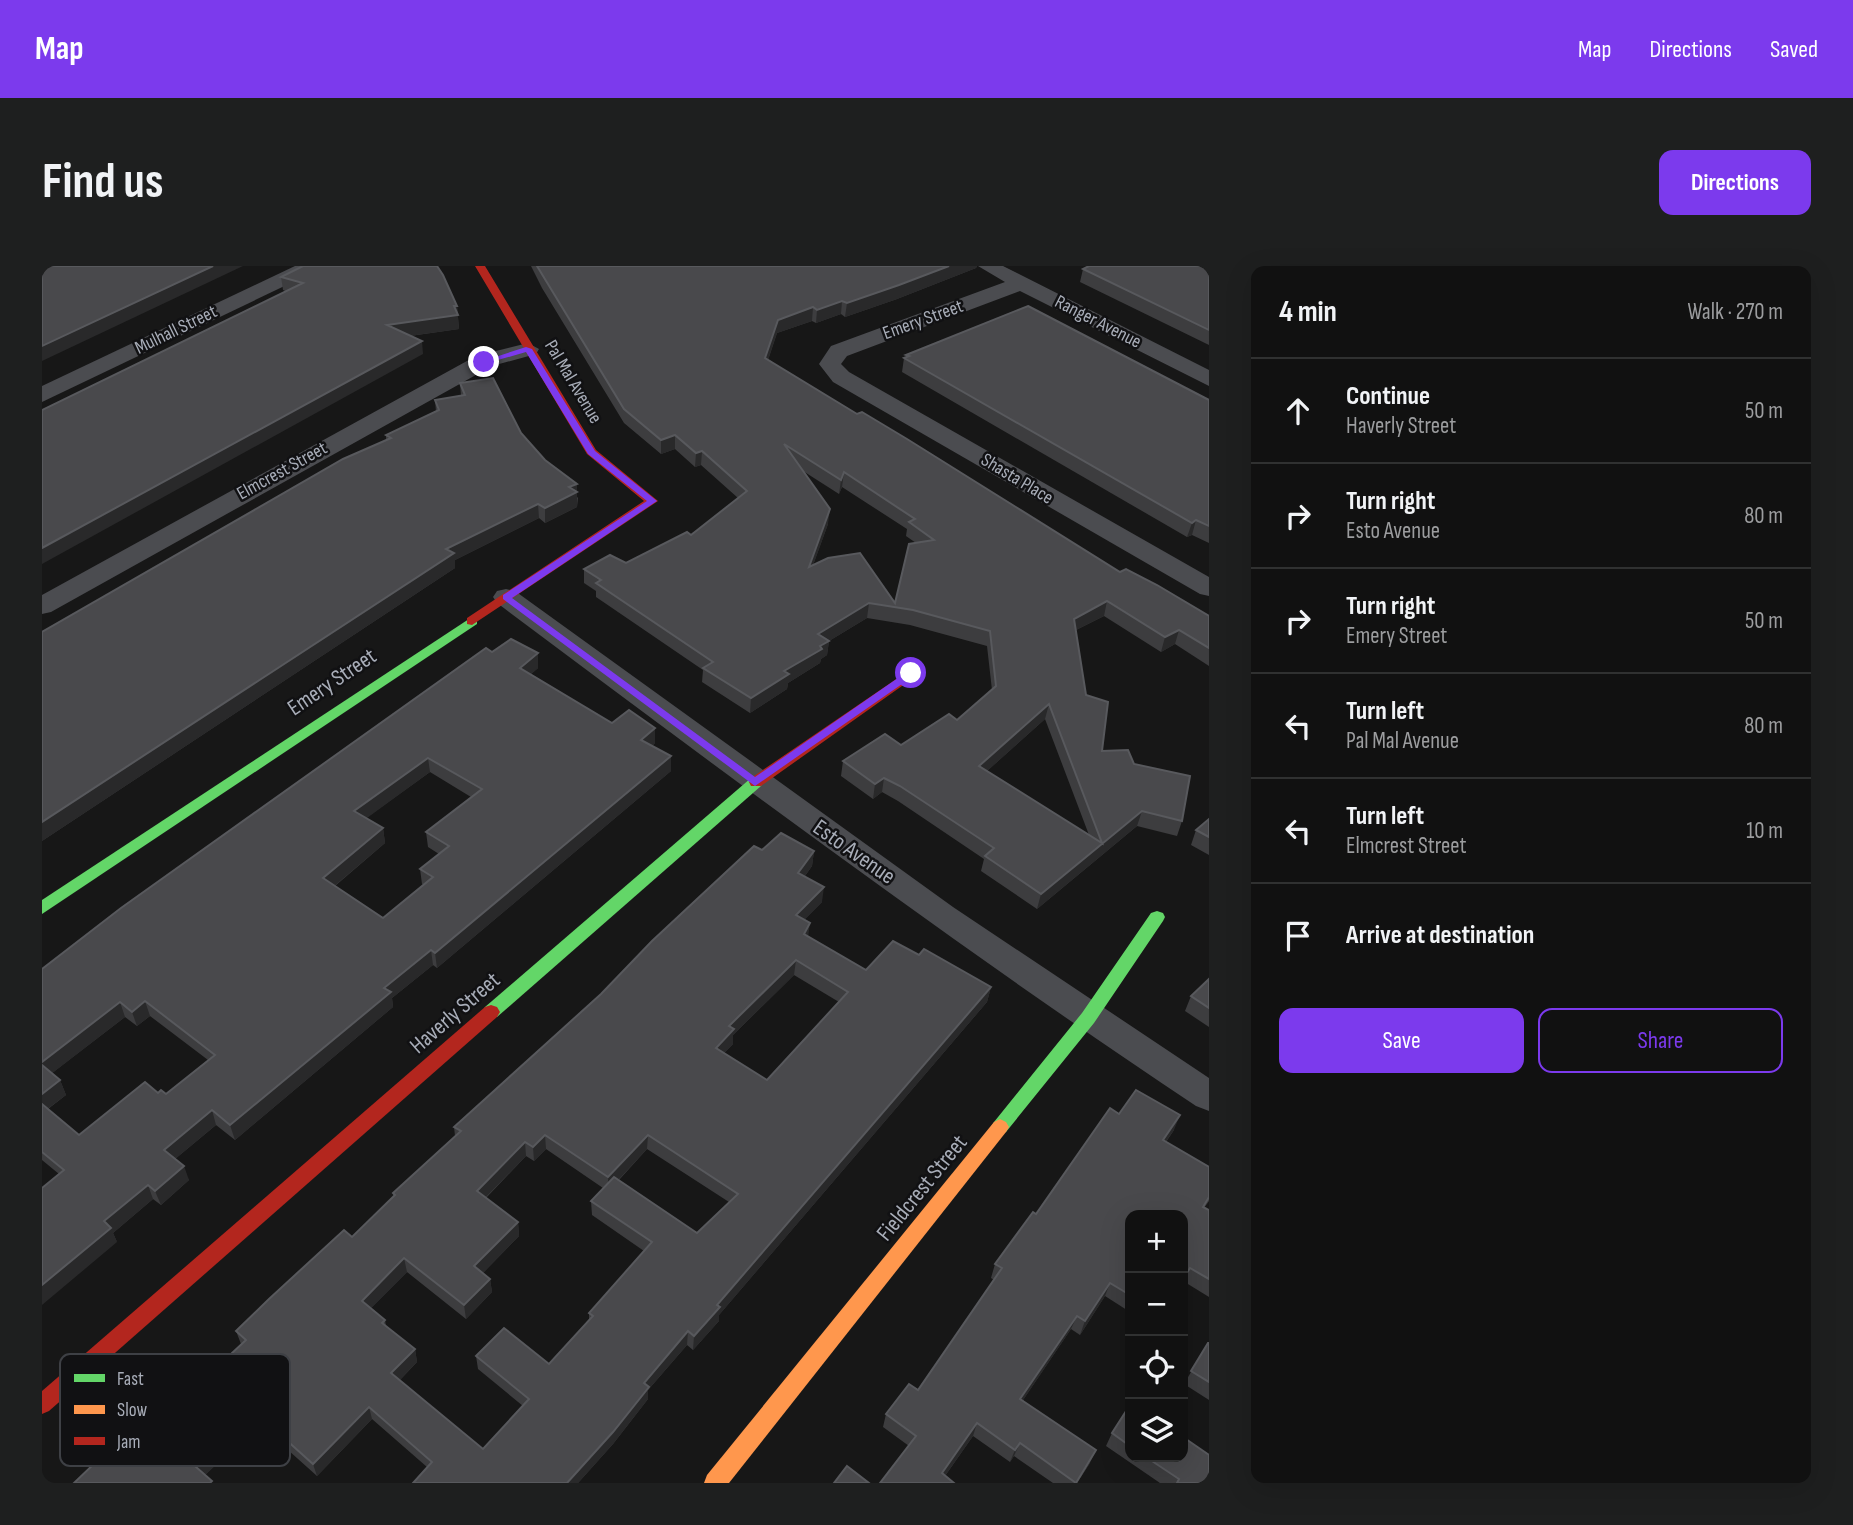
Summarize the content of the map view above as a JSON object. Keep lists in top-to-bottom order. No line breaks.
{"streets":{"street":["Emery Street","Ranger Avenue","Mulhall Street","Pal Mal Avenue","Elmcrest Street","Shasta Place","Esto Avenue","Haverly Street","Fieldcrest Street"]},"crossings":[["Emery Street","Ranger Avenue"],["Emery Street","Pal Mal Avenue"],["Emery Street","Shasta Place"],["Emery Street","Esto Avenue"],["Pal Mal Avenue","Elmcrest Street"],["Esto Avenue","Haverly Street"],["Esto Avenue","Fieldcrest Street"]],"legend":["Fast","Slow","Jam"],"page":{"header":"Map","nav":["Map","Directions","Saved"],"buttons":["Directions",["Save","Share"]],"title":"Find us","heading":["4 min","Walk · 270 m"],"list":[["Continue","Haverly Street","50 m"],["Turn right","Esto Avenue","80 m"],["Turn right","Emery Street","50 m"],["Turn left","Pal Mal Avenue","80 m"],["Turn left","Elmcrest Street","10 m"],"Arrive at destination"],"map_buttons":["+","−"]}}
